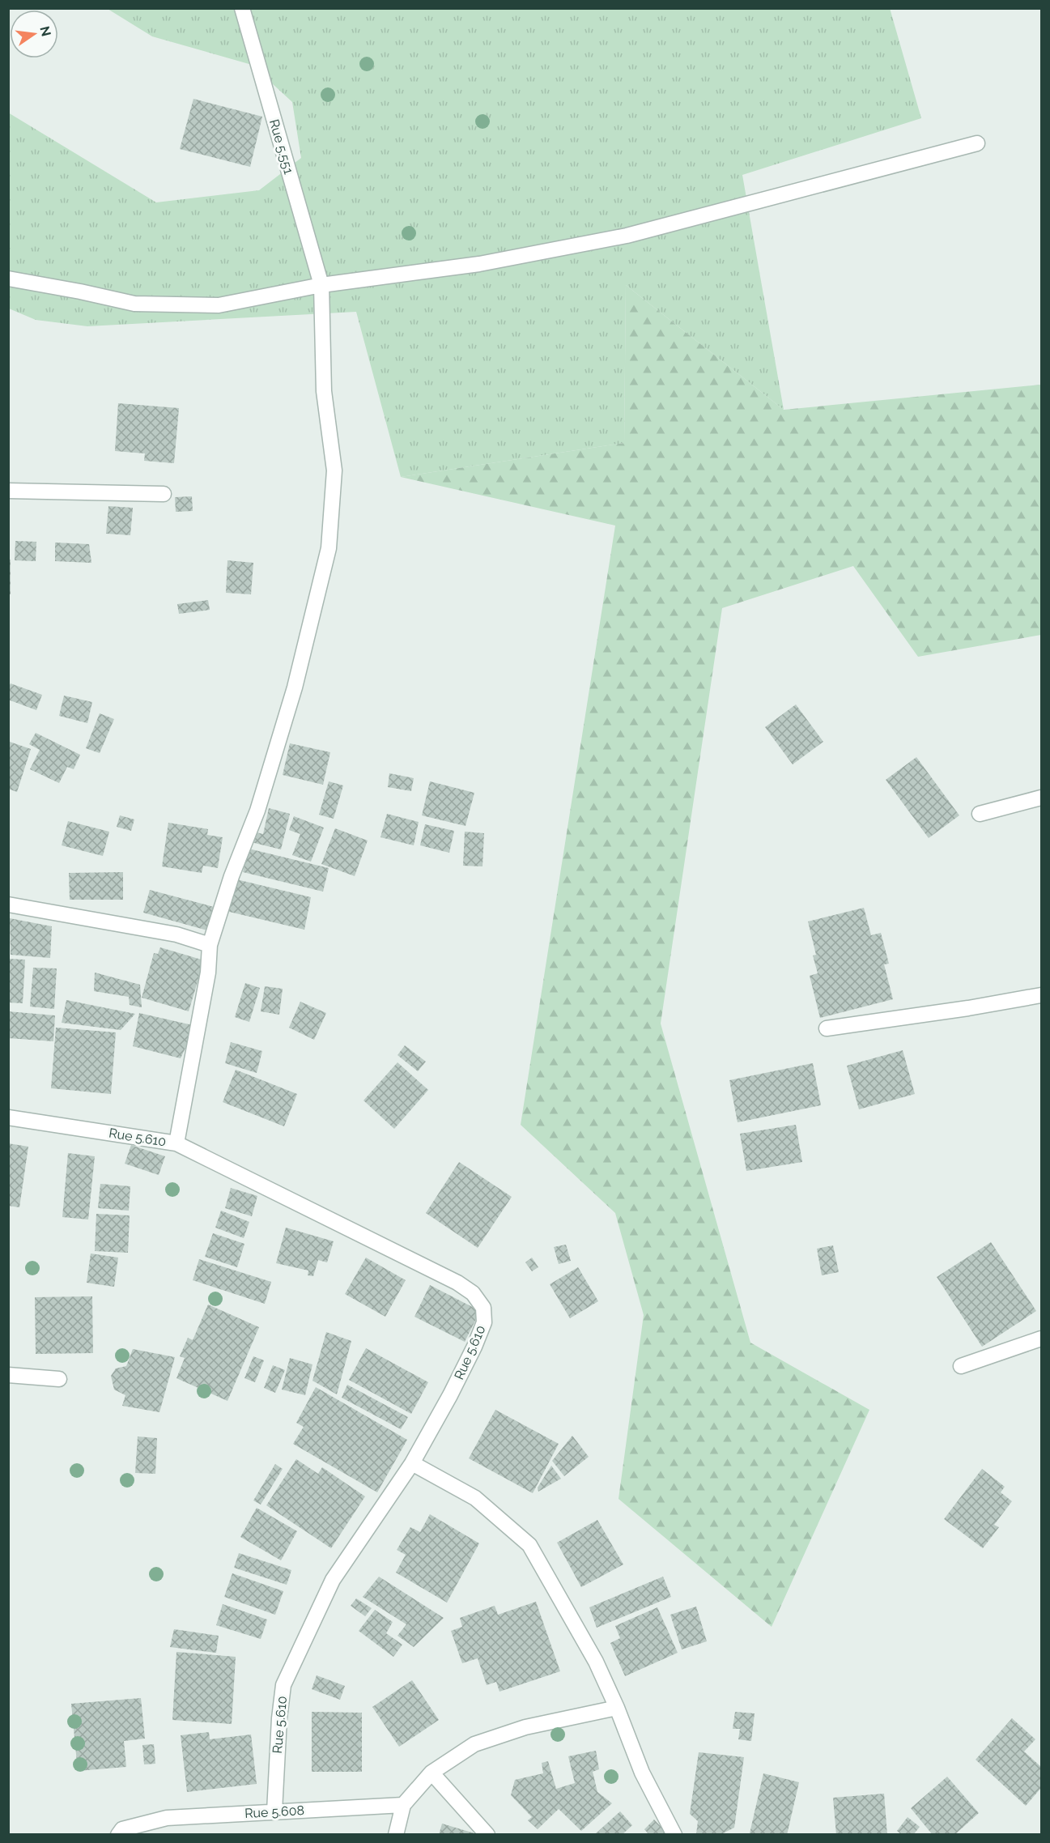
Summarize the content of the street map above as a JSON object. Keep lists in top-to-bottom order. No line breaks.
{"streets":{"street":["Rue 5.551","Rue 5.610","Rue 5.608"]},"crossings":[["Rue 5.551","Rue 5.610"],["Rue 5.610","Rue 5.608"]],"north":"right"}
